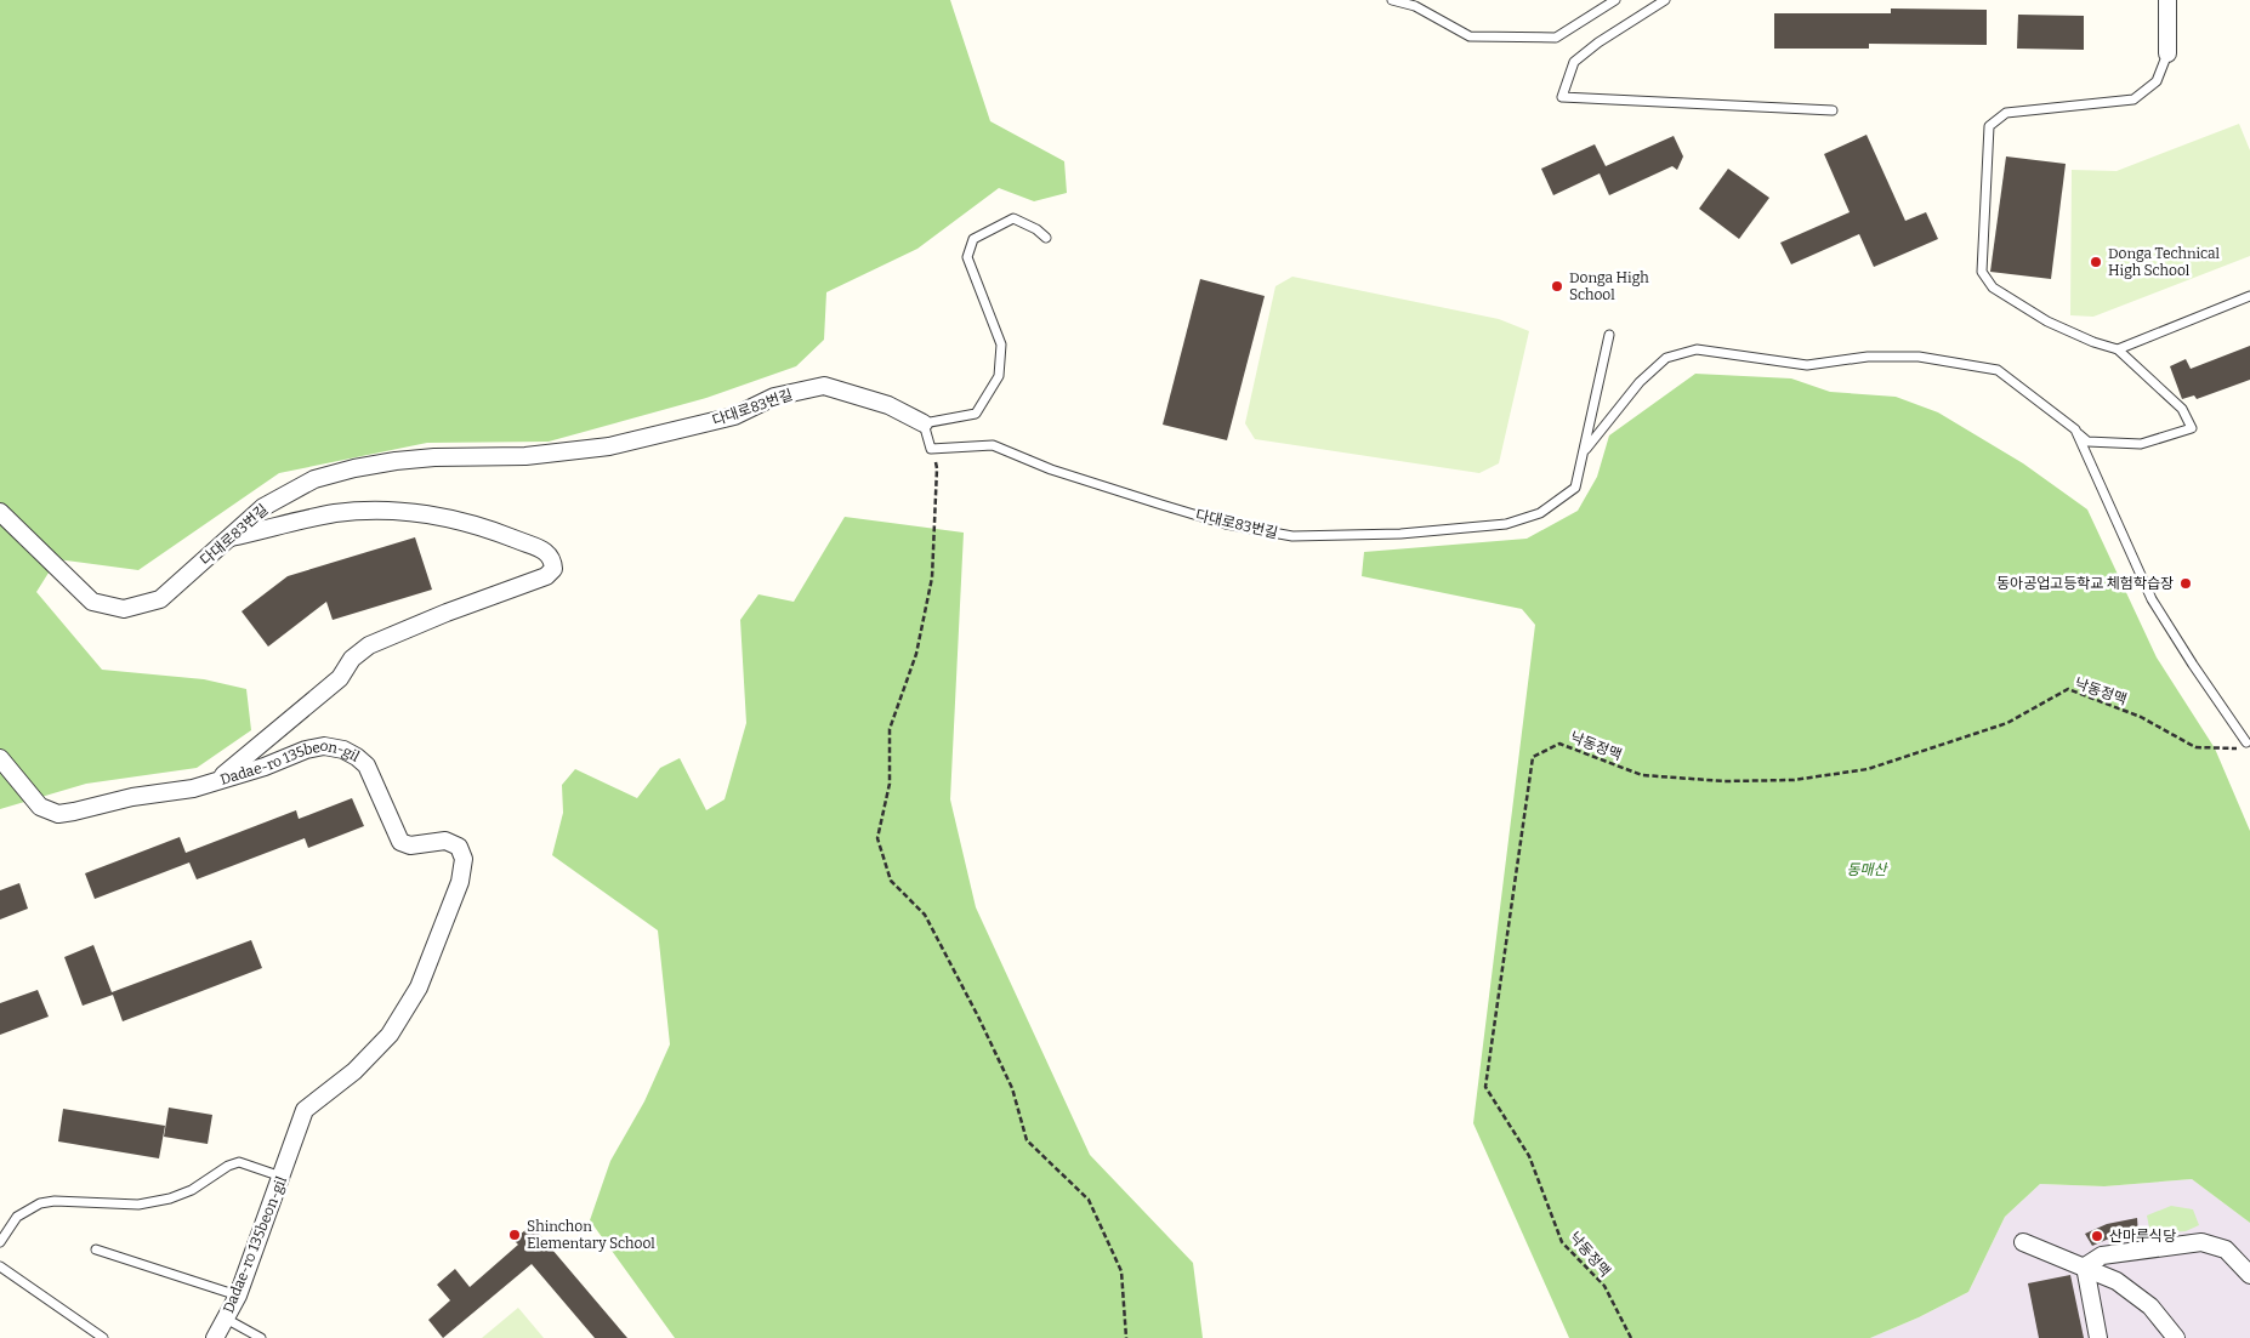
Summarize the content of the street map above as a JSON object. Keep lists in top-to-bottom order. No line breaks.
{"streets":{"street":["다대로83번길","Dadae-ro 135beon-gil"],"path":["낙동정맥"]},"parks":["동매산"],"places":["Donga Technical High School","Donga High School","동아공업고등학교 체험학습장","Shinchon Elementary School","산마루식당"]}
